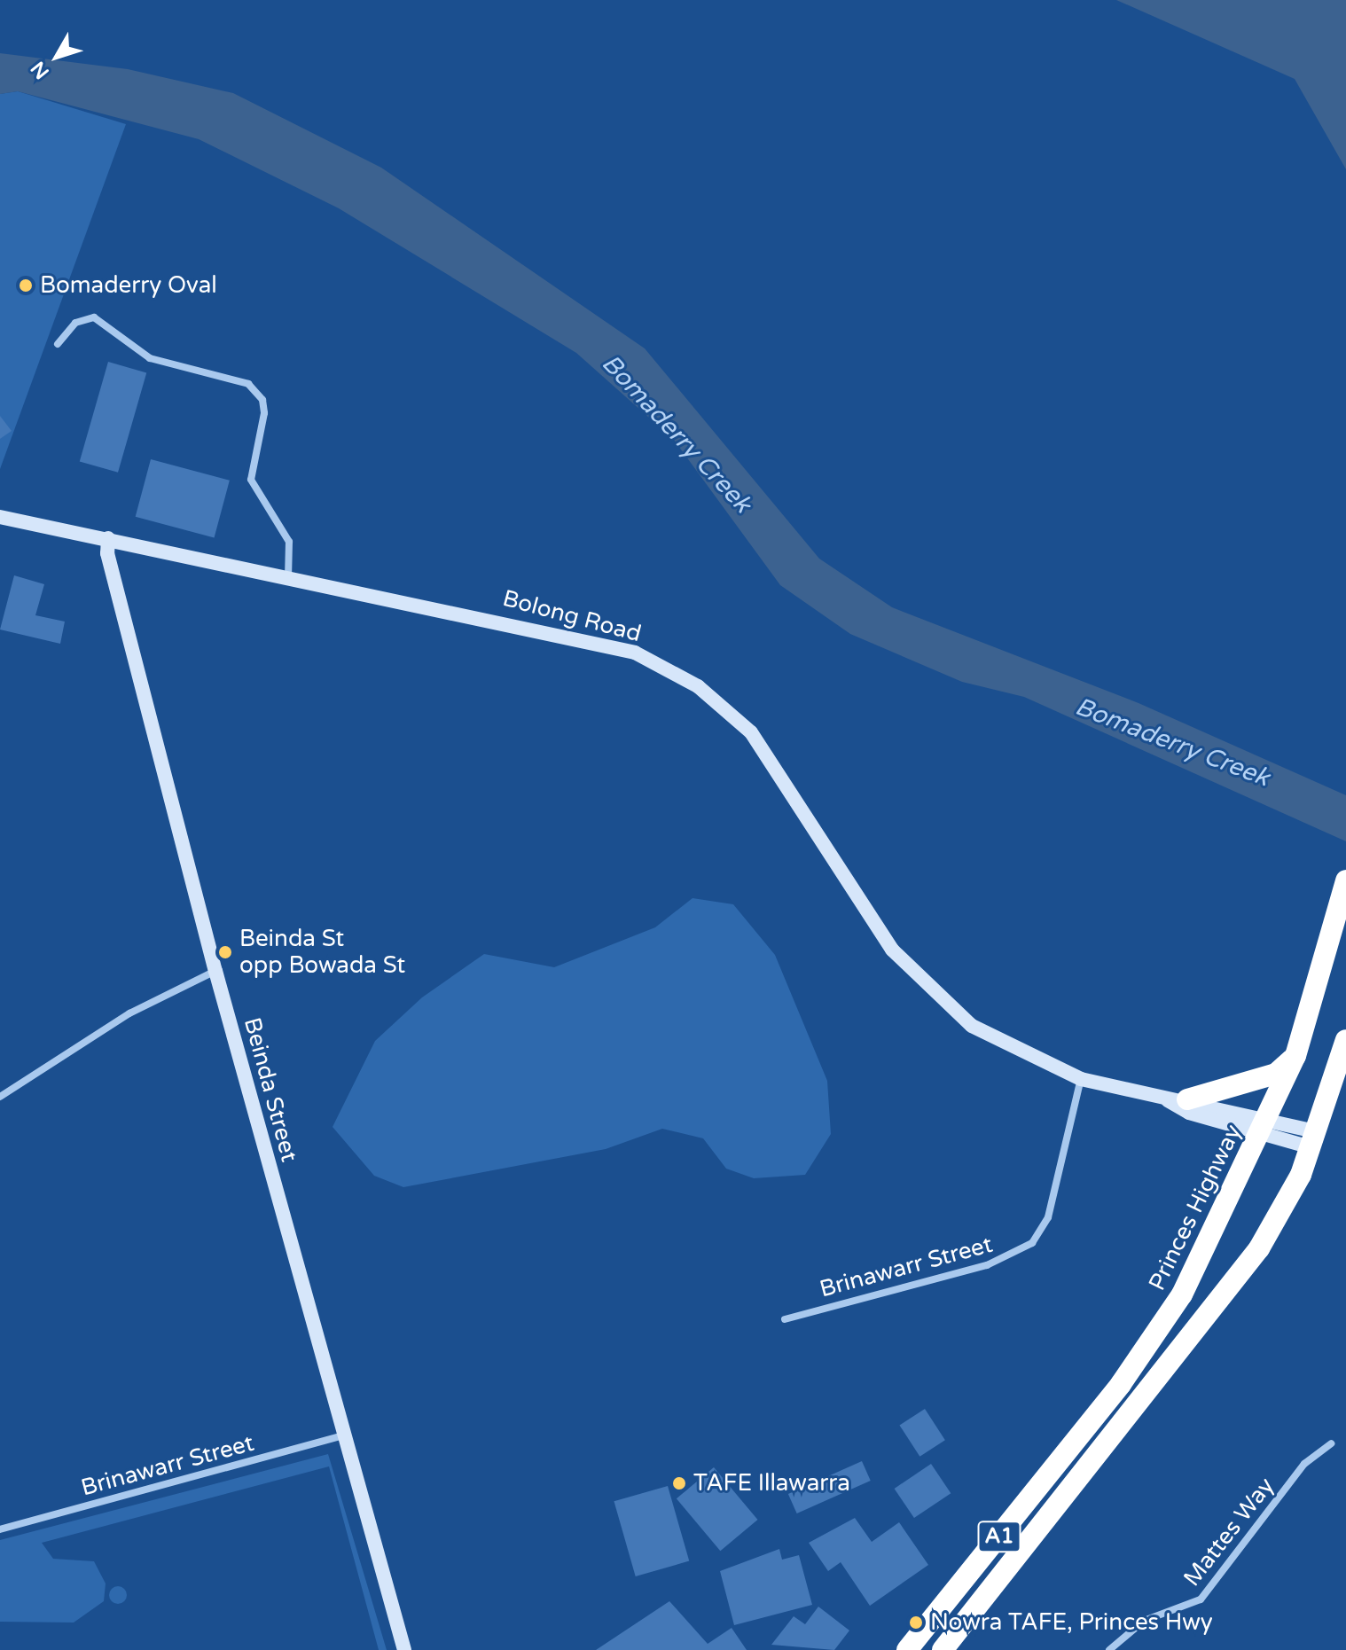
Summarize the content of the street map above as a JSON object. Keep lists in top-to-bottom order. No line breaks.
{"streets":{"highway":["Princes Highway","A1"],"main road":["Bolong Road","Beinda Street"],"street":["Brinawarr Street","Mattes Way"]},"crossings":[["Bolong Road","Beinda Street"],["Bolong Road","Princes Highway"],["Bolong Road","Brinawarr Street"],["Bolong Road","A1"],["Beinda Street","Brinawarr Street"]],"water":["Bomaderry Creek"],"places":["Bomaderry Oval","Beinda St opp Bowada St","TAFE Illawarra","Nowra TAFE, Princes Hwy"],"north":"bottom left"}
